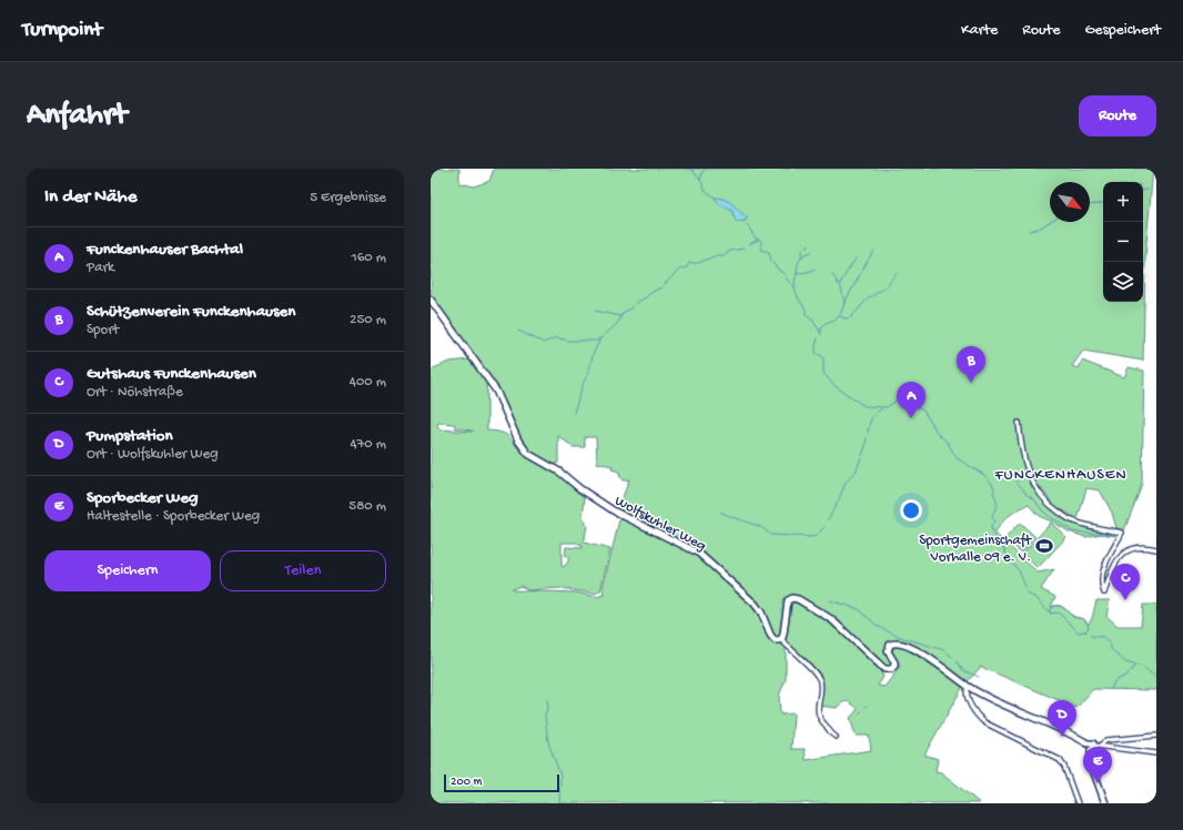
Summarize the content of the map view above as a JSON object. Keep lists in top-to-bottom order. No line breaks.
{"streets":{"street":["Wolfskuhler Weg"]},"districts":["FUNCKENHAUSEN"],"places":{"sports":["Sportgemeinschaft Vorhalle 09 e. V."]},"scale_bar":"200 m","north":"bottom right","page":{"header":"Turnpoint","nav":["Karte","Route","Gespeichert"],"buttons":["Route",["Speichern","Teilen"]],"title":"Anfahrt","heading":["In der Nähe","5 Ergebnisse"],"map_buttons":["+","−"],"list":[{"mark":"A","name":"Funckenhauser Bachtal","note":"Park","value":"160 m"},{"mark":"B","name":"Schützenverein Funckenhausen","note":"Sport","value":"250 m"},{"mark":"C","name":"Gutshaus Funckenhausen","note":"Ort · Nöhstraße","value":"400 m"},{"mark":"D","name":"Pumpstation","note":"Ort · Wolfskuhler Weg","value":"470 m"},{"mark":"E","name":"Sporbecker Weg","note":"Haltestelle · Sporbecker Weg","value":"580 m"}],"pins":["B","A","C","D","E"],"scale":"200 m"}}
